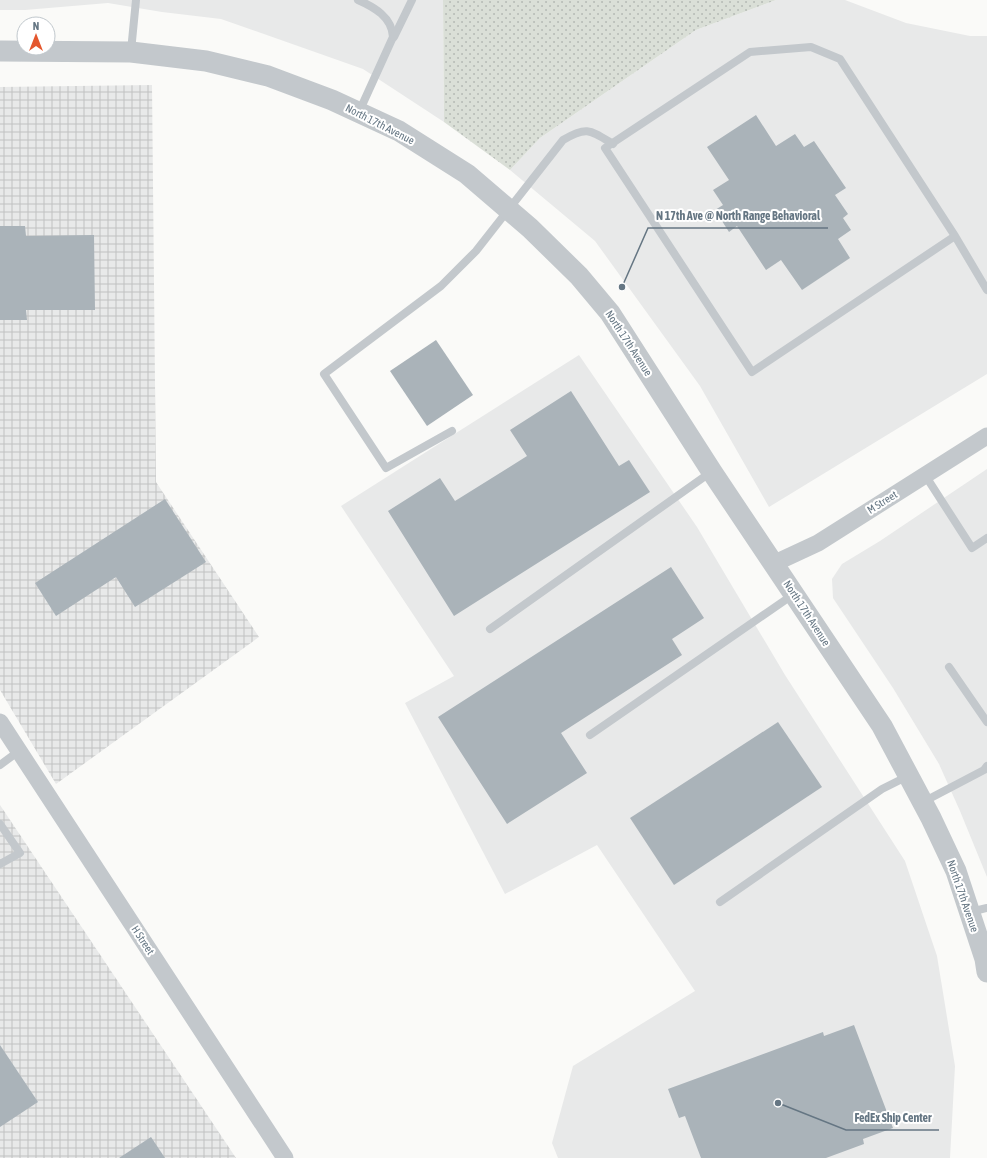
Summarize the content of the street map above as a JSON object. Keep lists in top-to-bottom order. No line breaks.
{"streets":{"street":["North 17th Avenue","M Street","H Street"]},"crossings":[["North 17th Avenue","M Street"]],"places":["N 17th Ave @ North Range Behavioral","FedEx Ship Center"],"north":"top"}
